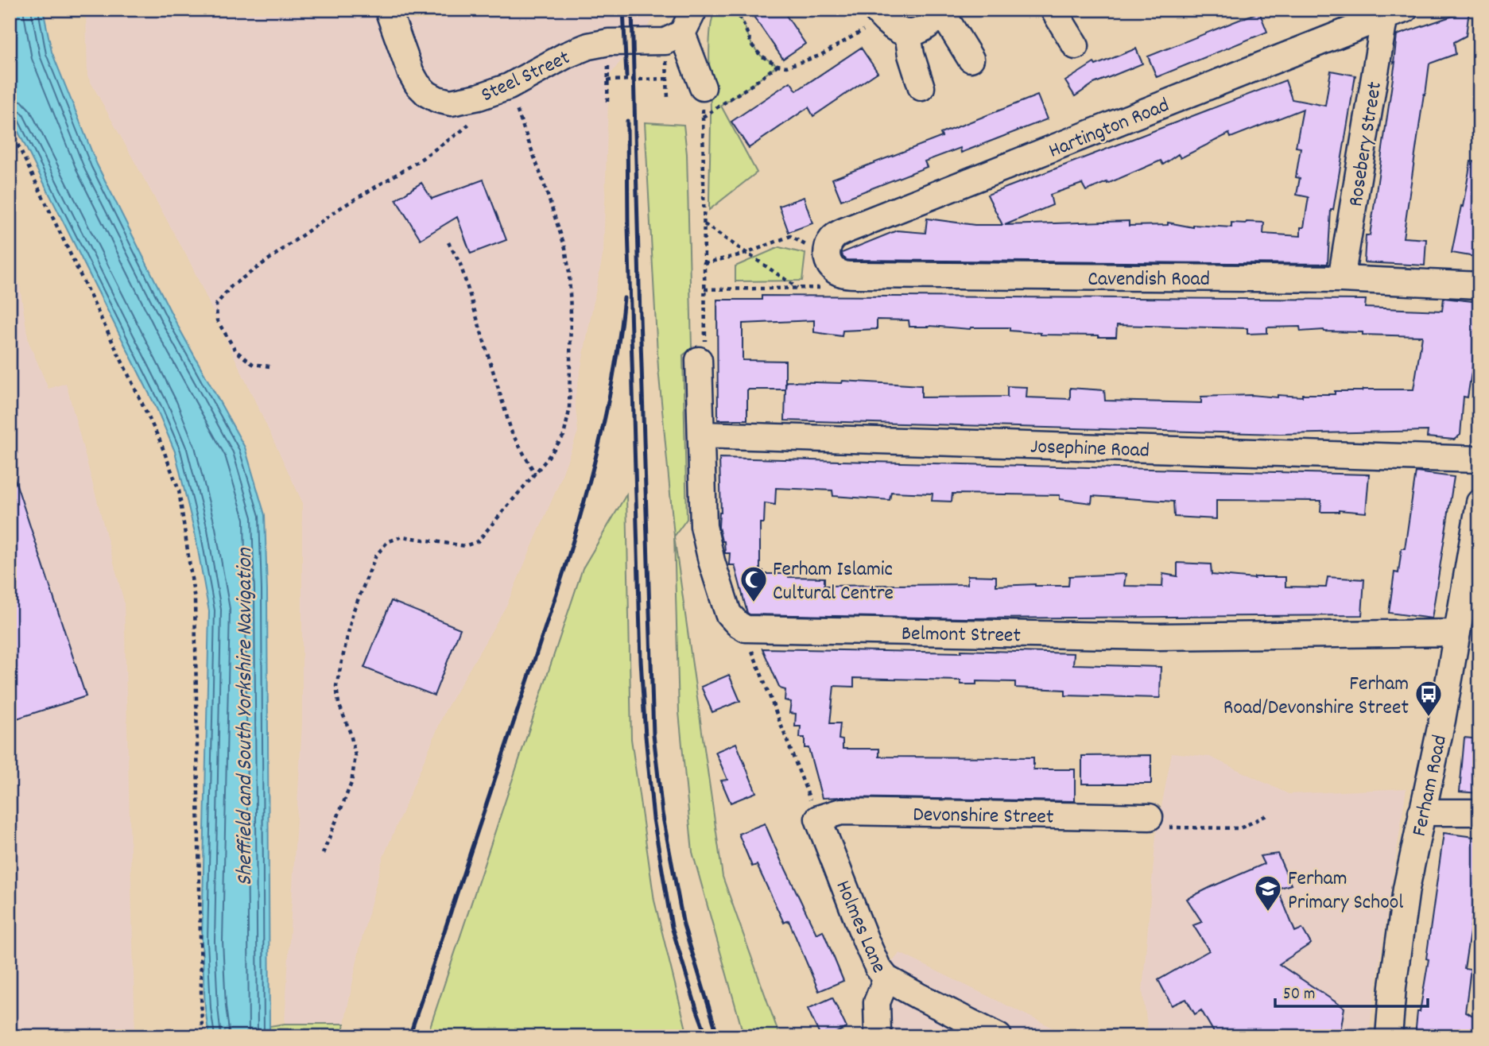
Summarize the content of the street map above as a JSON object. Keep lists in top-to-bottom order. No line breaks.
{"streets":{"street":["Steel Street","Hartington Road","Rosebery Street","Cavendish Road","Josephine Road","Belmont Street","Ferham Road","Devonshire Street","Holmes Lane"]},"crossings":[["Hartington Road","Rosebery Street"],["Hartington Road","Cavendish Road"],["Rosebery Street","Cavendish Road"],["Belmont Street","Ferham Road"],["Devonshire Street","Holmes Lane"]],"water":["Sheffield and South Yorkshire Navigation"],"places":{"mosque":["Ferham Islamic Cultural Centre"],"bus stop":["Ferham Road/Devonshire Street"],"school or university":["Ferham Primary School"]},"scale_bar":"50 m"}
